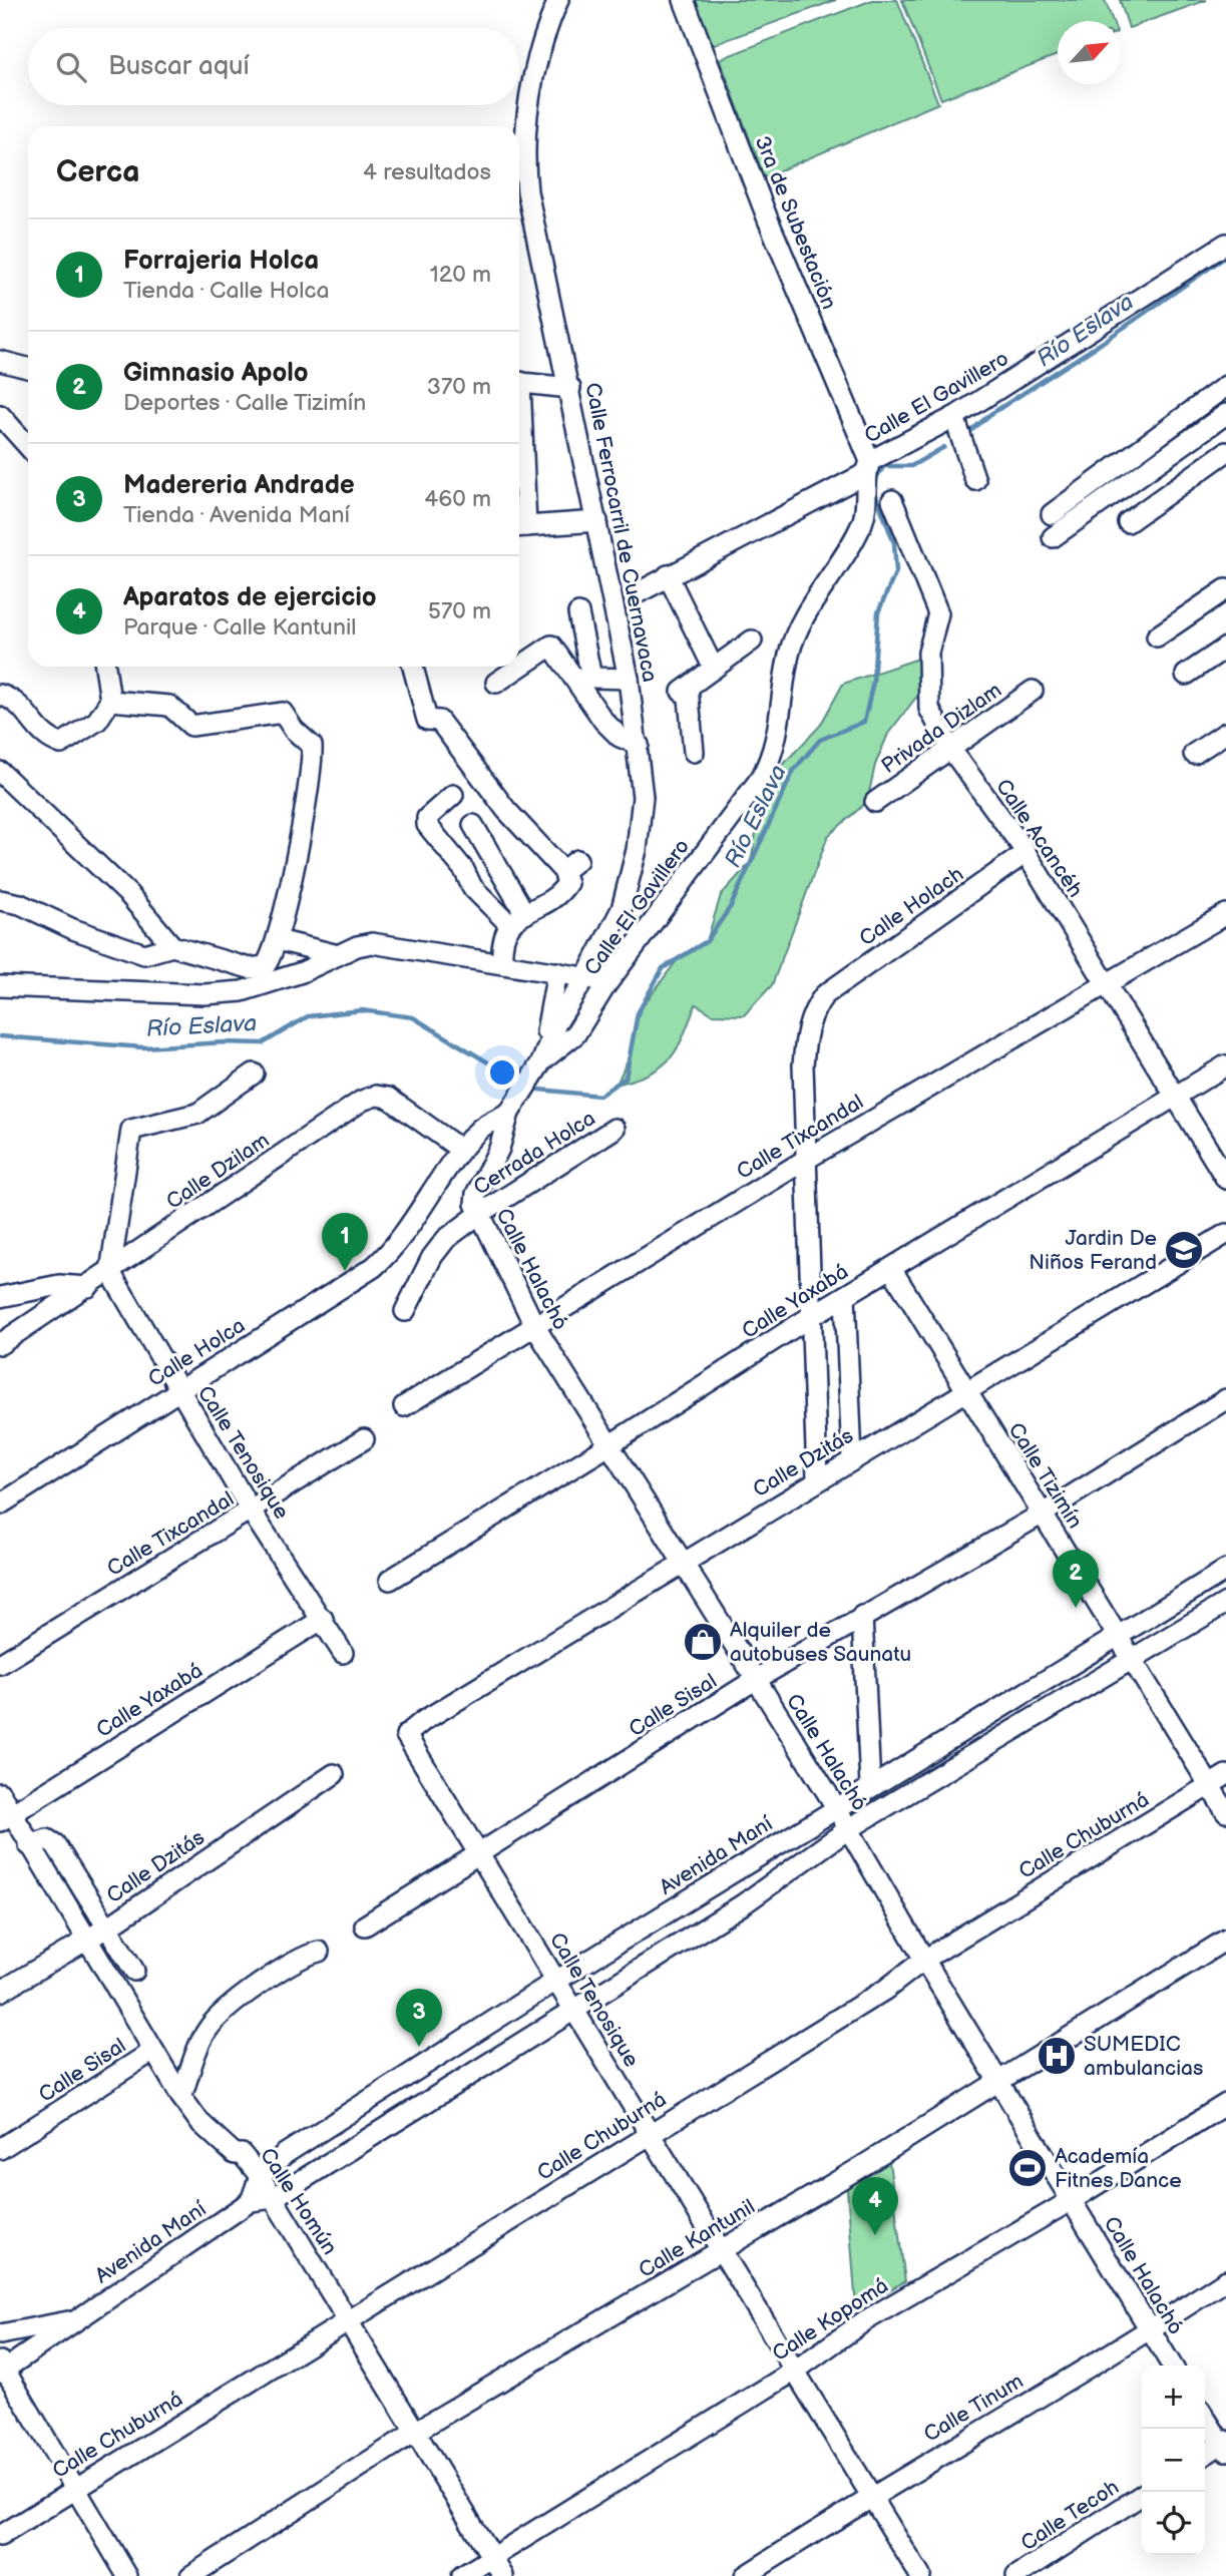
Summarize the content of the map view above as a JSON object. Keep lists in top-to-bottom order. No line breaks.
{"streets":{"street":["3ra de Subestación","Calle El Gavillero","Calle Ferrocarril de Cuernavaca","Privada Dizlam","Calle Acancéh","Calle Holach","Calle Tixcandal","Cerrada Holca","Calle Dzilam","Calle Halachó","Calle Yaxabá","Calle Holca","Calle Tenosique","Calle Dzitás","Calle Tizimín","Calle Sisal","Calle Chuburná","Avenida Maní","Calle Homún","Calle Kantunil","Calle Kopomá","Calle Tinum","Calle Tecoh"]},"crossings":[["3ra de Subestación","Calle El Gavillero"],["Calle El Gavillero","Calle Ferrocarril de Cuernavaca"],["Privada Dizlam","Calle Acancéh"],["Calle Acancéh","Calle Holach"],["Calle Acancéh","Calle Tixcandal"],["Calle Acancéh","Calle Yaxabá"],["Calle Holach","Calle Tixcandal"],["Calle Tixcandal","Calle Halachó"],["Calle Tixcandal","Calle Tenosique"],["Cerrada Holca","Calle Halachó"],["Calle Dzilam","Calle Holca"],["Calle Dzilam","Calle Tenosique"],["Calle Halachó","Calle Yaxabá"],["Calle Halachó","Calle Dzitás"],["Calle Halachó","Calle Sisal"],["Calle Halachó","Calle Chuburná"],["Calle Halachó","Avenida Maní"],["Calle Halachó","Calle Kantunil"],["Calle Halachó","Calle Kopomá"],["Calle Halachó","Calle Tinum"],["Calle Yaxabá","Calle Tenosique"],["Calle Yaxabá","Calle Tizimín"],["Calle Yaxabá","Calle Homún"],["Calle Holca","Calle Tenosique"],["Calle Tenosique","Calle Dzitás"],["Calle Tenosique","Calle Sisal"],["Calle Tenosique","Calle Chuburná"],["Calle Tenosique","Avenida Maní"],["Calle Tenosique","Calle Kantunil"],["Calle Tenosique","Calle Kopomá"],["Calle Tenosique","Calle Tinum"],["Calle Dzitás","Calle Tizimín"],["Calle Dzitás","Calle Homún"],["Calle Tizimín","Calle Sisal"],["Calle Tizimín","Calle Chuburná"],["Calle Tizimín","Avenida Maní"],["Calle Sisal","Calle Homún"],["Calle Chuburná","Calle Homún"],["Avenida Maní","Calle Homún"],["Calle Homún","Calle Kantunil"],["Calle Homún","Calle Kopomá"]],"water":["Río Eslava"],"places":{"school or university":["Jardin De Niños Ferand"],"shop":["Alquiler de autobuses Saunatu"],"hospital":["SUMEDIC ambulancias"],"sports":["Academía Fitnes Dance"]},"north":"top right","page":{"search":"Buscar aquí","heading":["Cerca","4 resultados"],"list":[{"mark":"1","name":"Forrajeria Holca","note":"Tienda · Calle Holca","value":"120 m"},{"mark":"2","name":"Gimnasio Apolo","note":"Deportes · Calle Tizimín","value":"370 m"},{"mark":"3","name":"Madereria Andrade","note":"Tienda · Avenida Maní","value":"460 m"},{"mark":"4","name":"Aparatos de ejercicio","note":"Parque · Calle Kantunil","value":"570 m"}],"pins":["1","2","3","4"],"map_buttons":["+","−"]}}
